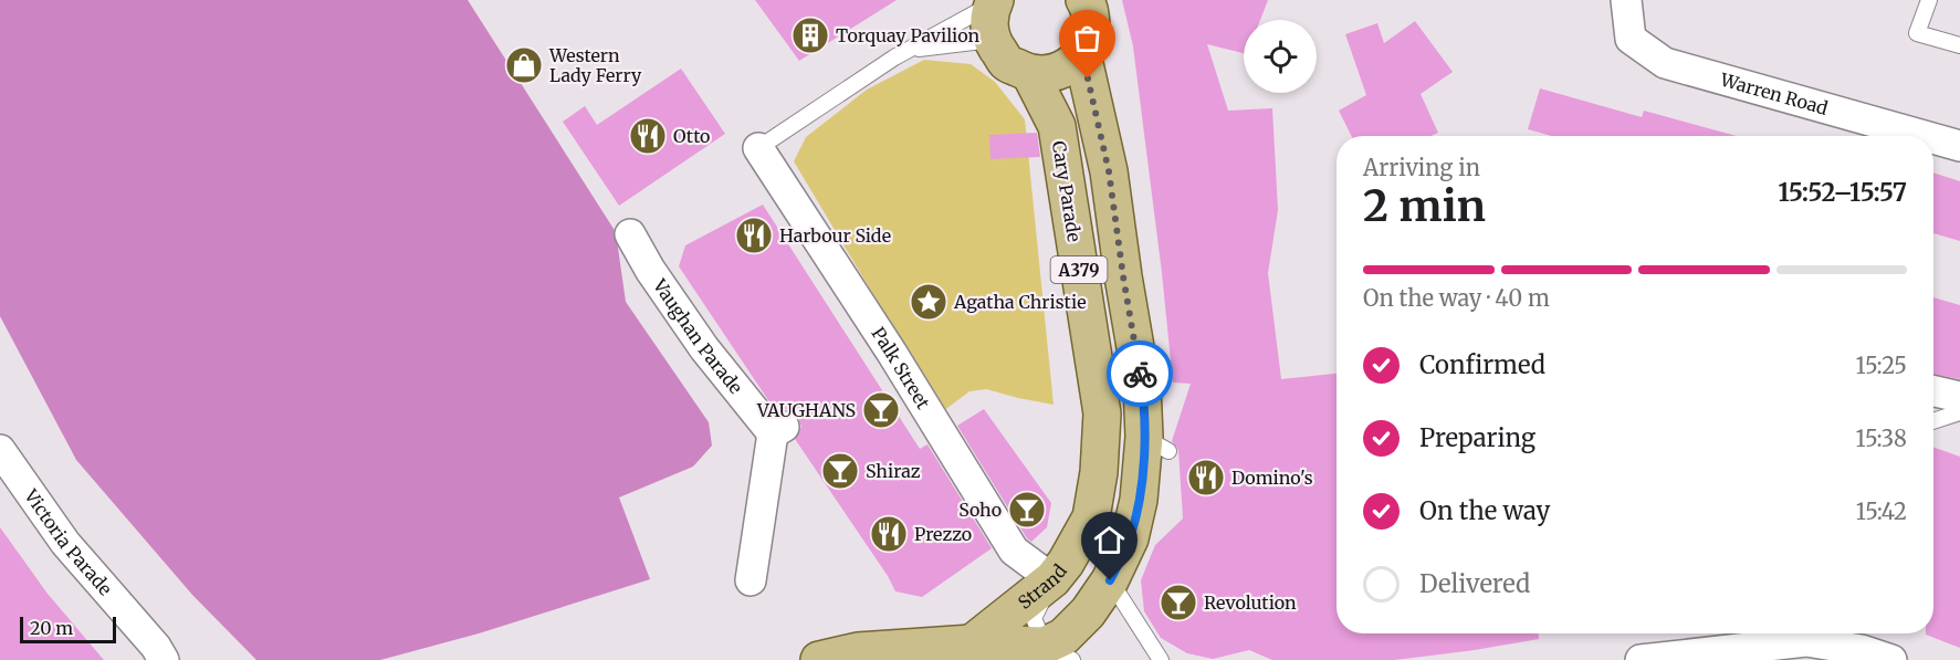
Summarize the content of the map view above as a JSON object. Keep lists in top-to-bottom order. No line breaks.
{"streets":{"main road":["Cary Parade","A379","Strand"],"street":["Warren Road","Vaughan Parade","Palk Street","Victoria Parade"]},"crossings":[["Cary Parade","Strand"],["Palk Street","Strand"]],"places":{"building":["Torquay Pavilion"],"shop":["Western Lady Ferry"],"restaurant":["Otto","Harbour Side","Domino's","Prezzo"],"place":["Agatha Christie"],"bar":["VAUGHANS","Shiraz","Soho","Revolution"]},"scale_bar":"20 m","page":{"heading":["2 min","Arriving in","15:52–15:57"],"bar":"On the way · 40 m","list":[["Confirmed","15:25"],["Preparing","15:38"],["On the way","15:42"],"Delivered"],"scale":"20 m"}}
